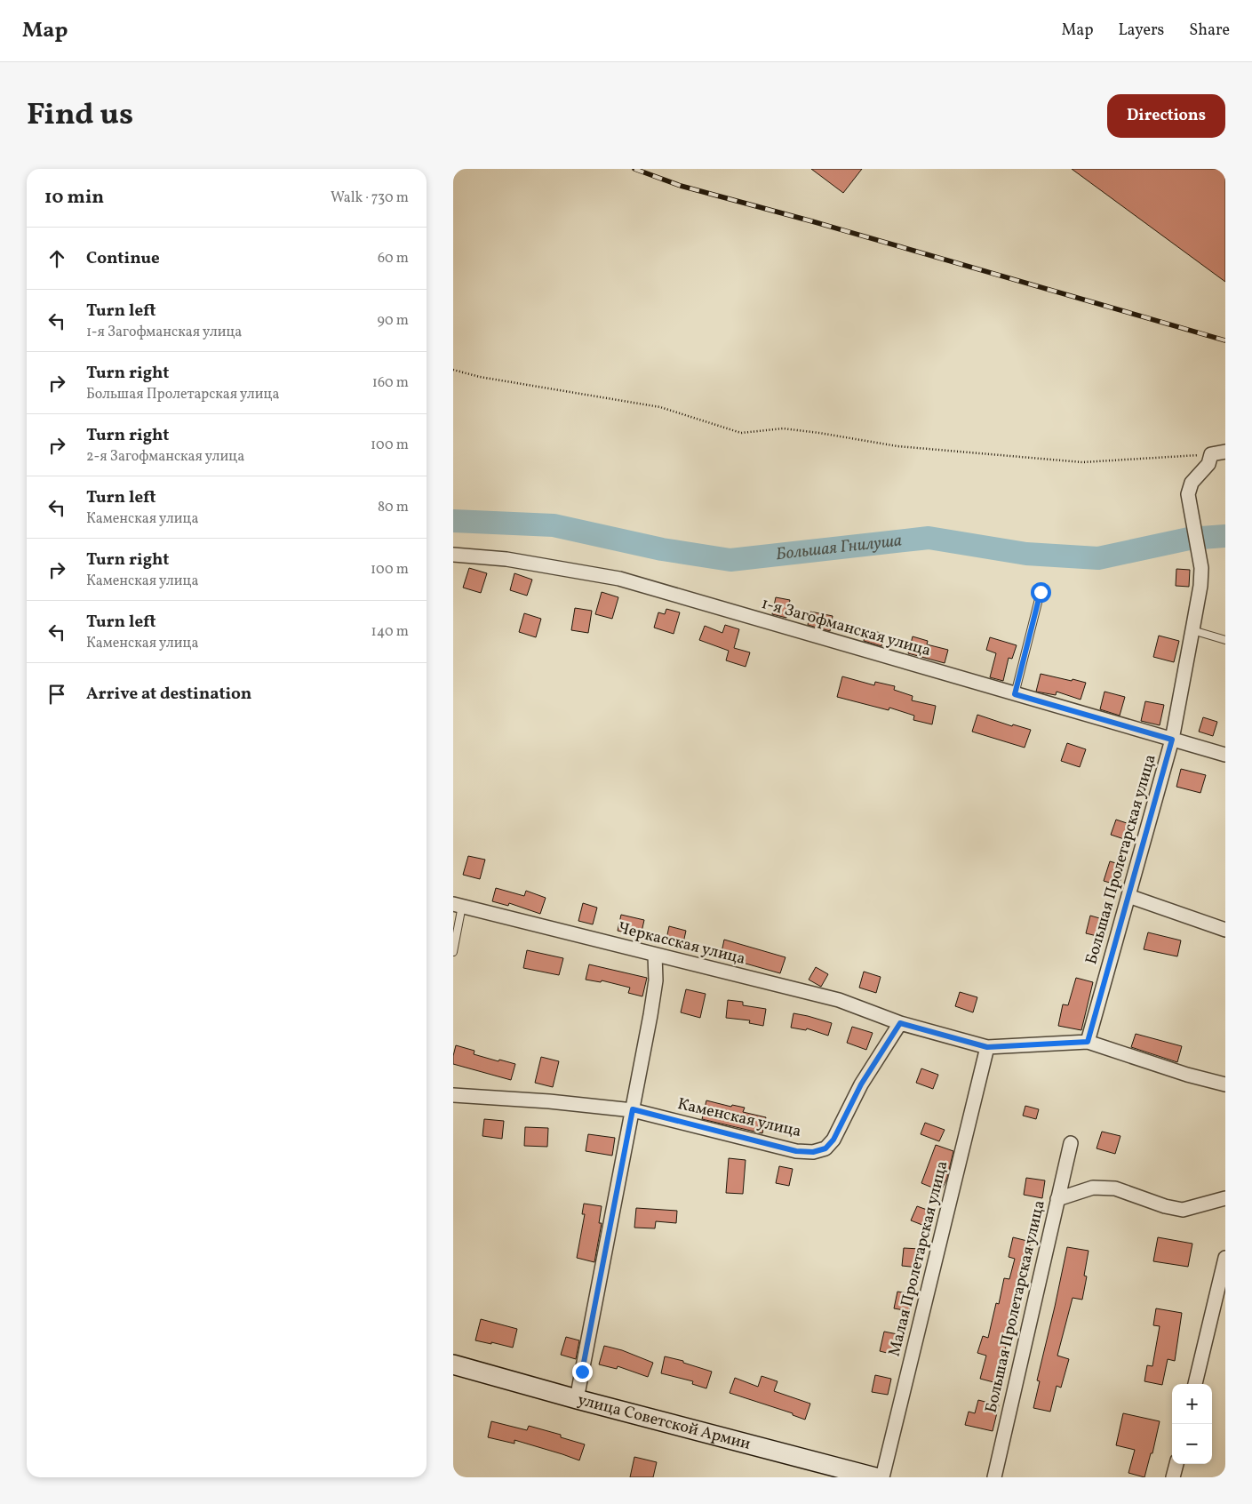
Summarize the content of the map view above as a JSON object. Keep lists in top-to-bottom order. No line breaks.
{"streets":{"main road":["улица Советской Армии"],"street":["1-я Загофманская улица","Большая Пролетарская улица","Черкасская улица","Каменская улица","Малая Пролетарская улица"]},"crossings":[["1-я Загофманская улица","Большая Пролетарская улица"],["Большая Пролетарская улица","Черкасская улица"],["Черкасская улица","Каменская улица"],["Черкасская улица","Малая Пролетарская улица"]],"water":["Большая Гнилуша"],"page":{"header":"Map","nav":["Map","Layers","Share"],"title":"Find us","buttons":"Directions","heading":["10 min","Walk · 730 m"],"list":[["Continue","60 m"],["Turn left","1-я Загофманская улица","90 m"],["Turn right","Большая Пролетарская улица","160 m"],["Turn right","2-я Загофманская улица","100 m"],["Turn left","Каменская улица","80 m"],["Turn right","Каменская улица","100 m"],["Turn left","Каменская улица","140 m"],"Arrive at destination"],"map_buttons":["+","−"]}}
